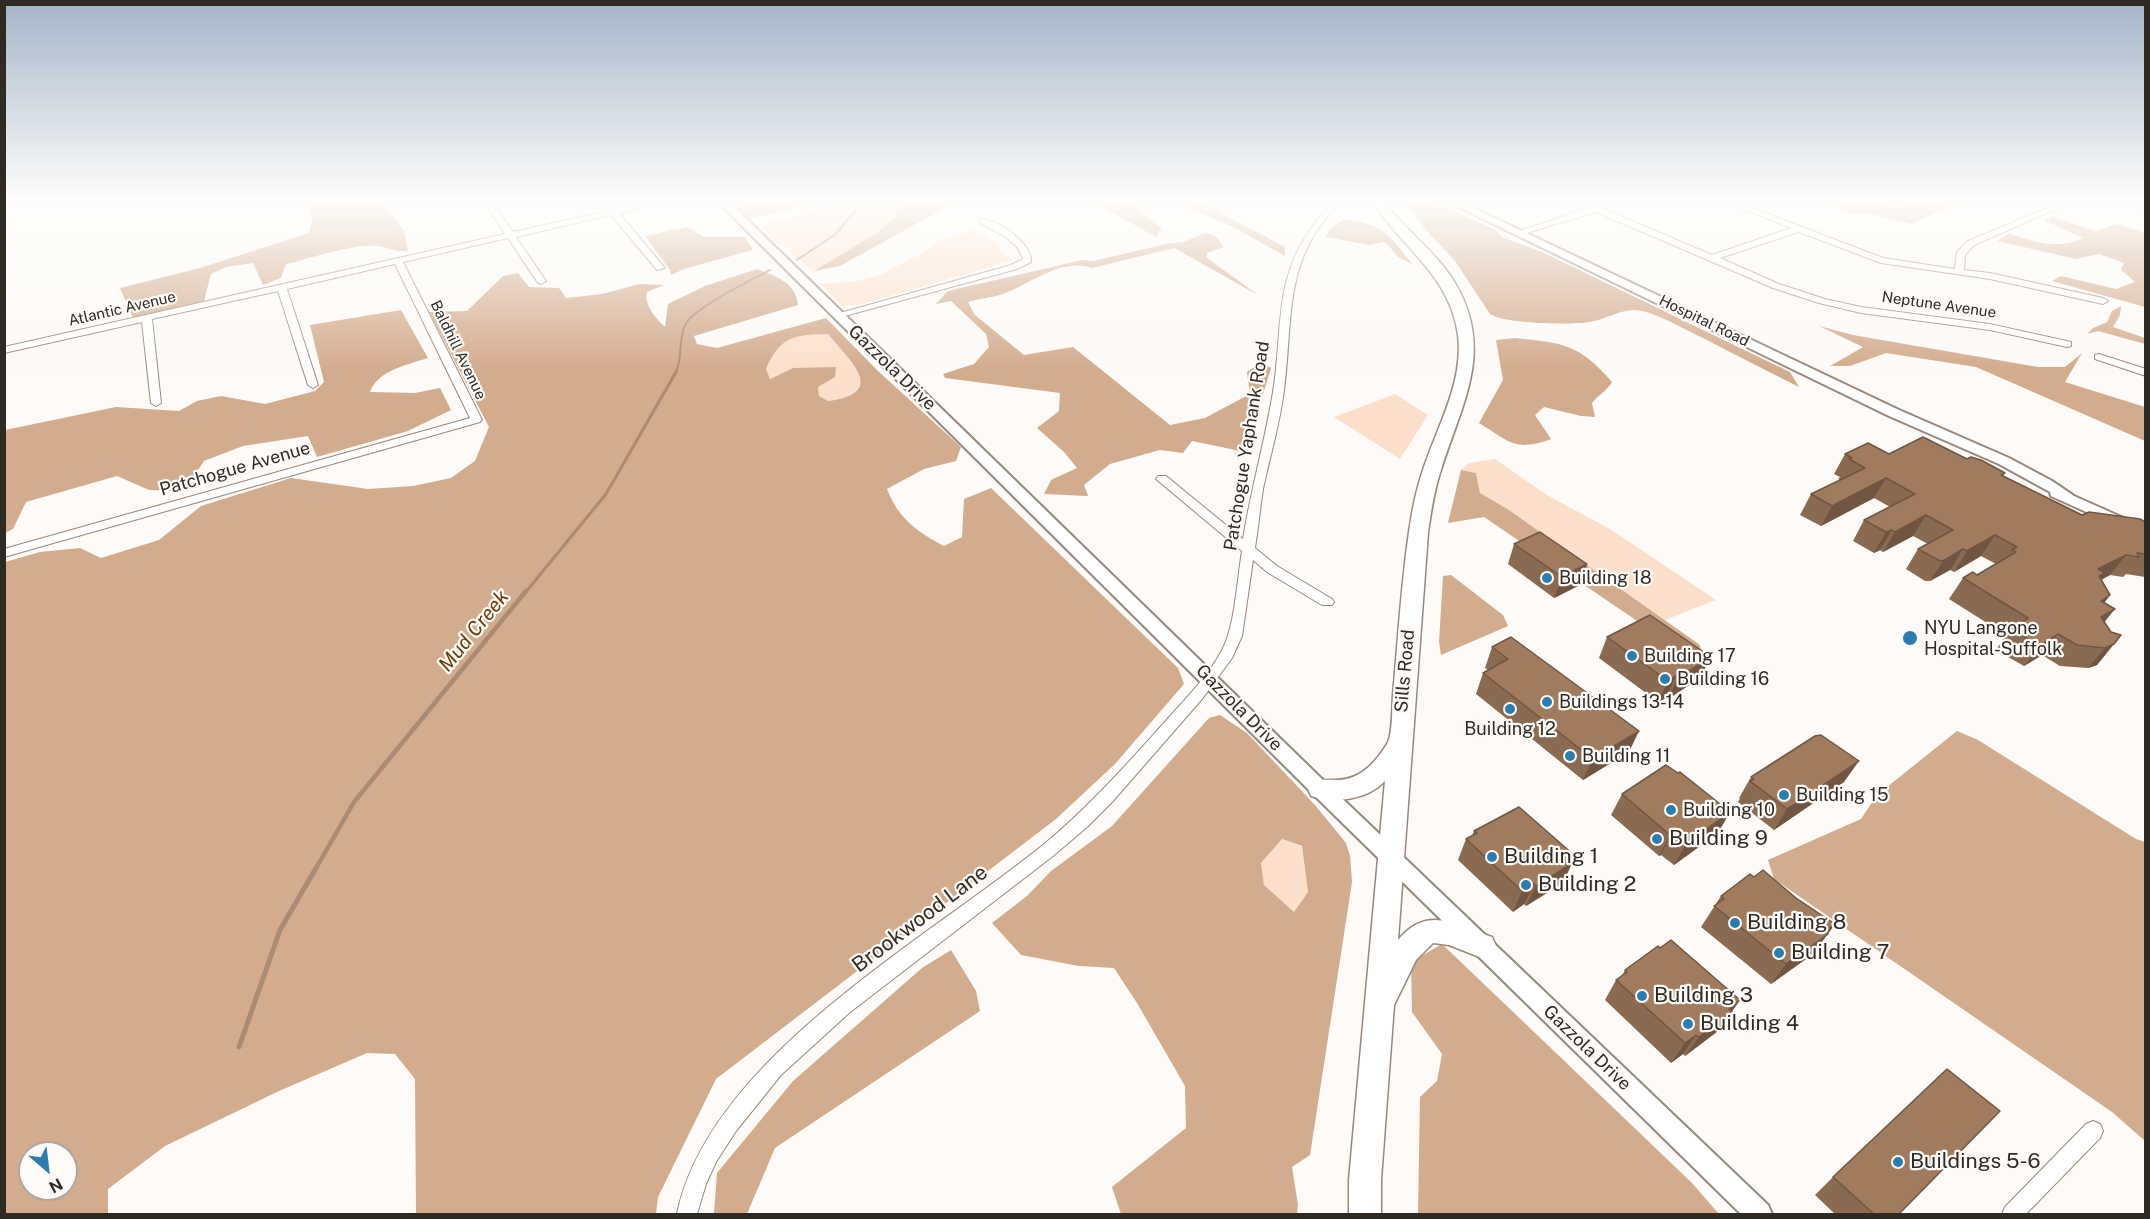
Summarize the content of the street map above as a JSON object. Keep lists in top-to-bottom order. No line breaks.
{"streets":{"main road":["Sills Road"],"street":["Neptune Avenue","Atlantic Avenue","Hospital Road","Baldhill Avenue","Gazzola Drive","Patchogue Yaphank Road","Patchogue Avenue","Brookwood Lane"]},"crossings":[["Atlantic Avenue","Baldhill Avenue"],["Baldhill Avenue","Patchogue Avenue"],["Gazzola Drive","Patchogue Yaphank Road"],["Gazzola Drive","Sills Road"],["Gazzola Drive","Brookwood Lane"],["Patchogue Yaphank Road","Brookwood Lane"]],"water":["Mud Creek"],"places":["Building 18","NYU Langone Hospital-Suffolk","Building 17","Building 16","Buildings 13-14","Building 12","Building 11","Building 15","Building 10","Building 9","Building 1","Building 2","Building 8","Building 7","Building 3","Building 4","Buildings 5-6"],"north":"bottom right"}
